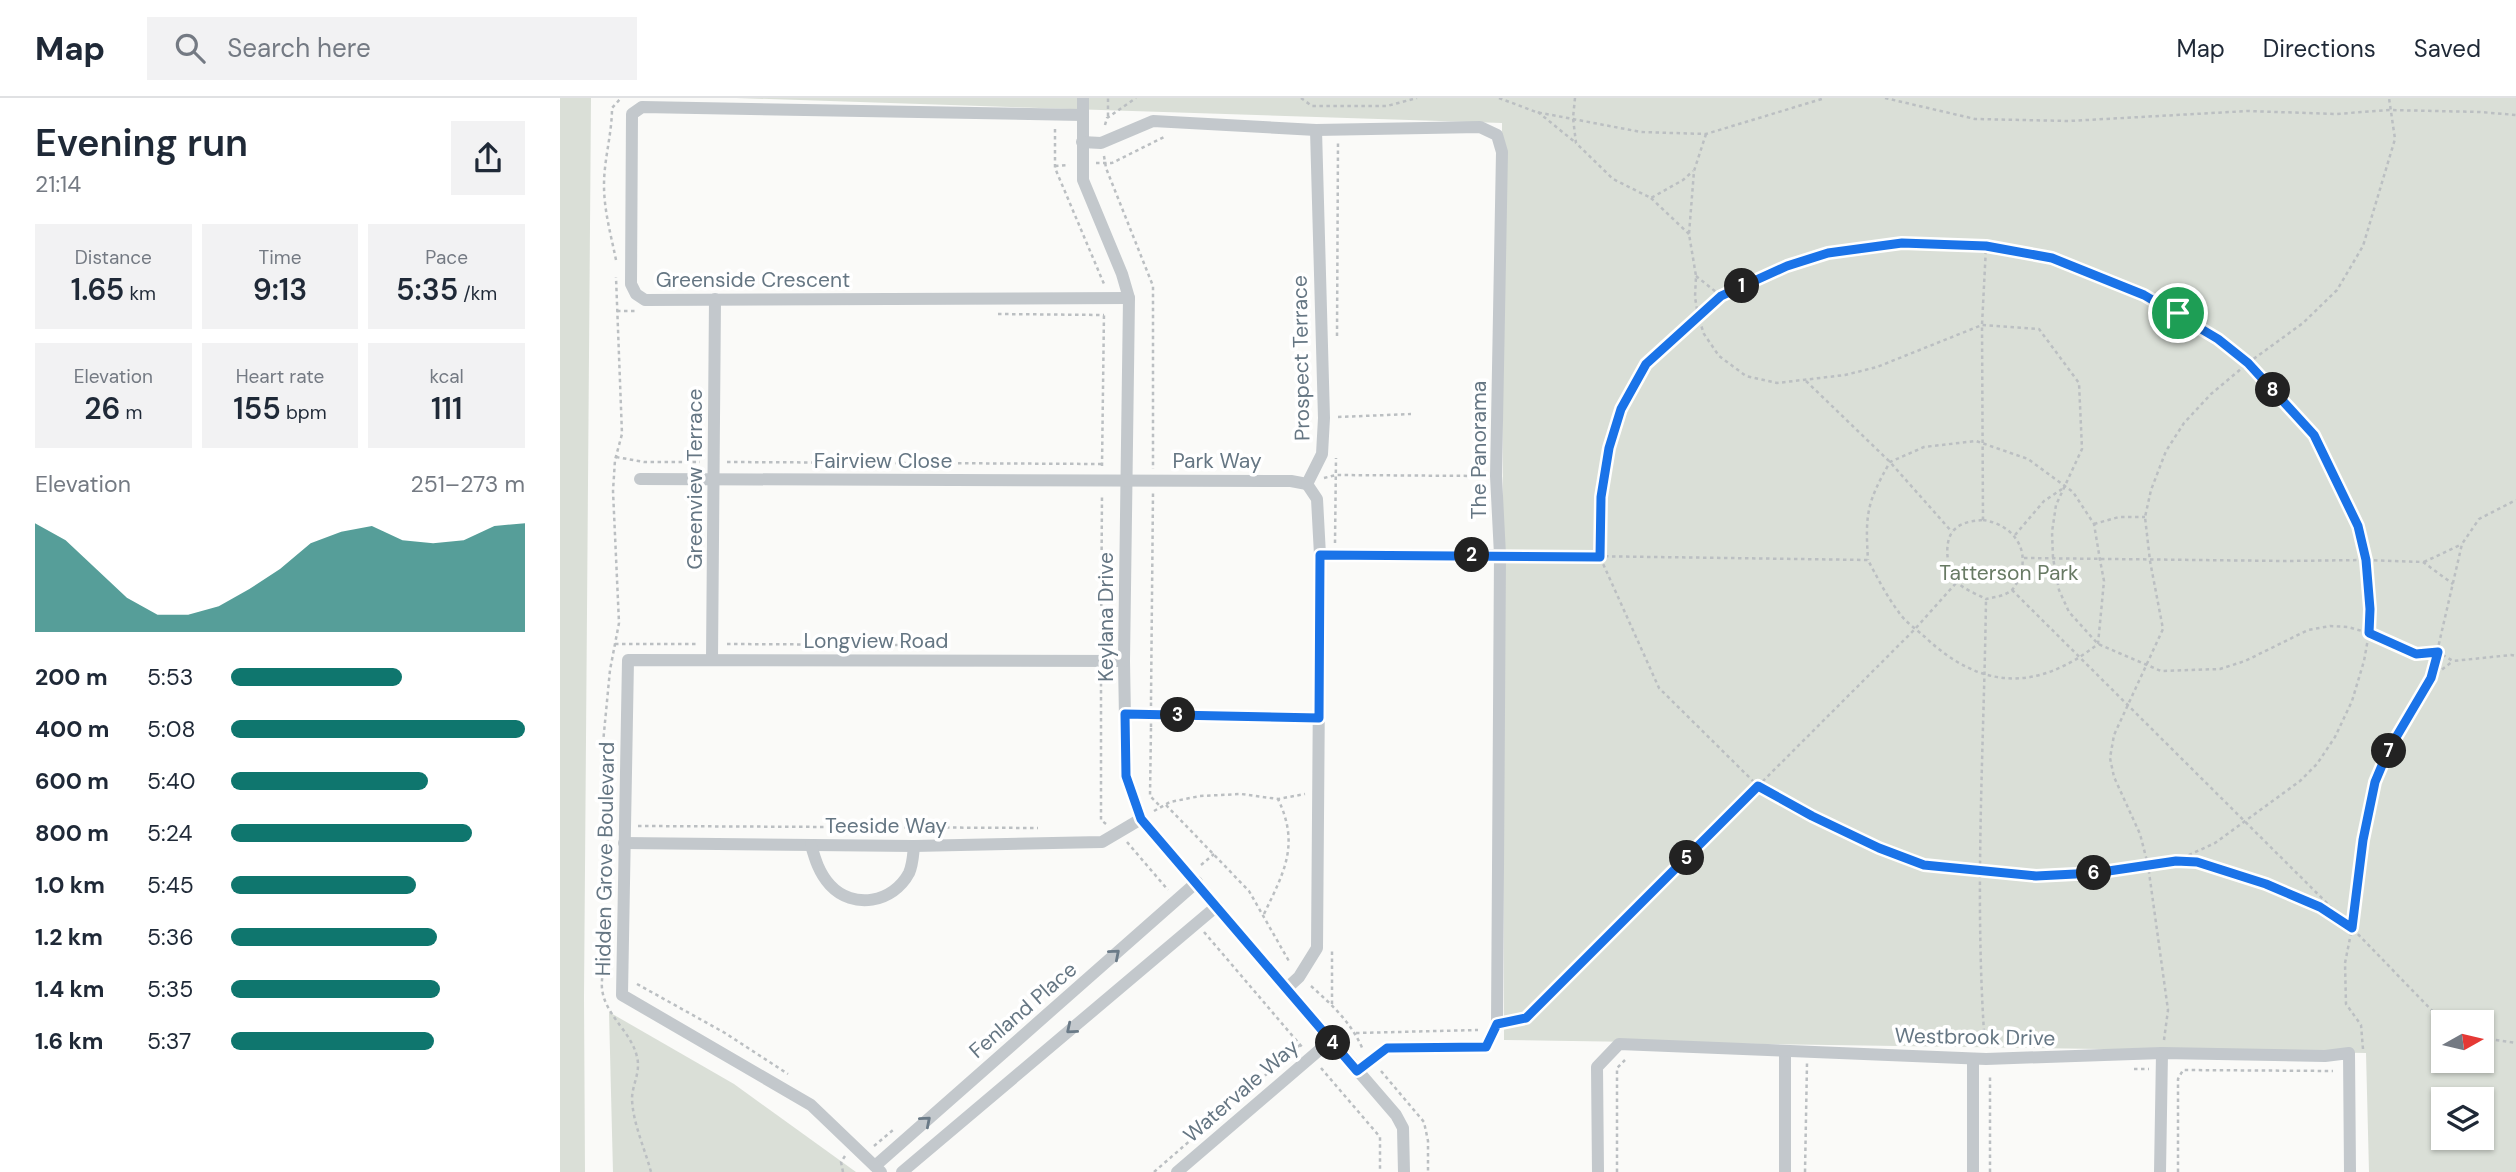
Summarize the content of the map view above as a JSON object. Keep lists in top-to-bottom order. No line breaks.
{"streets":{"street":["Greenside Crescent","Prospect Terrace","The Panorama","Fairview Close","Park Way","Greenview Terrace","Keylana Drive","Longview Road","Teeside Way","Hidden Grove Boulevard","Fenland Place","Westbrook Drive","Watervale Way"]},"crossings":[["Greenside Crescent","Greenview Terrace"],["Greenside Crescent","Keylana Drive"],["Prospect Terrace","The Panorama"],["Prospect Terrace","Park Way"],["The Panorama","Keylana Drive"],["Fairview Close","Park Way"],["Fairview Close","Greenview Terrace"],["Fairview Close","Keylana Drive"],["Park Way","Keylana Drive"],["Greenview Terrace","Longview Road"],["Keylana Drive","Longview Road"],["Keylana Drive","Teeside Way"],["Keylana Drive","Fenland Place"],["Keylana Drive","Watervale Way"],["Longview Road","Hidden Grove Boulevard"],["Teeside Way","Hidden Grove Boulevard"],["Hidden Grove Boulevard","Fenland Place"]],"parks":["Tatterson Park"],"north":"right","page":{"header":"Map","search":"Search here","nav":["Map","Directions","Saved"],"heading":["Evening run","21:14"],"stats":[["Distance","1.65 km"],["Time","9:13"],["Pace","5:35 /km"],["Elevation","26 m"],["Heart rate","155 bpm"],["kcal","111"]],"pins":["1","8","2","3","7","5","6","4"],"chart":["Elevation","251–273 m"],"list":[{"name":"200 m","note":"5:53"},{"name":"400 m","note":"5:08"},{"name":"600 m","note":"5:40"},{"name":"800 m","note":"5:24"},{"name":"1.0 km","note":"5:45"},{"name":"1.2 km","note":"5:36"},{"name":"1.4 km","note":"5:35"},{"name":"1.6 km","note":"5:37"}]}}
